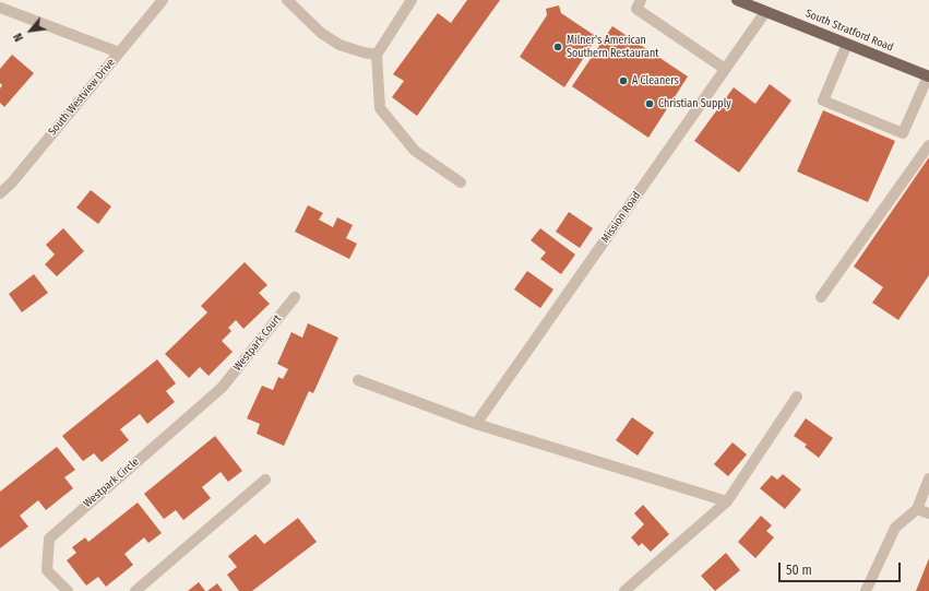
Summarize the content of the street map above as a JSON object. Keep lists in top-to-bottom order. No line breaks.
{"streets":{"main road":["South Stratford Road"],"street":["South Westview Drive","Mission Road","Westpark Court","Westpark Circle"]},"crossings":[["South Stratford Road","Mission Road"],["Westpark Court","Westpark Circle"]],"places":["Milner's American Southern Restaurant","A Cleaners","Christian Supply"],"scale_bar":"50 m","north":"bottom left"}
